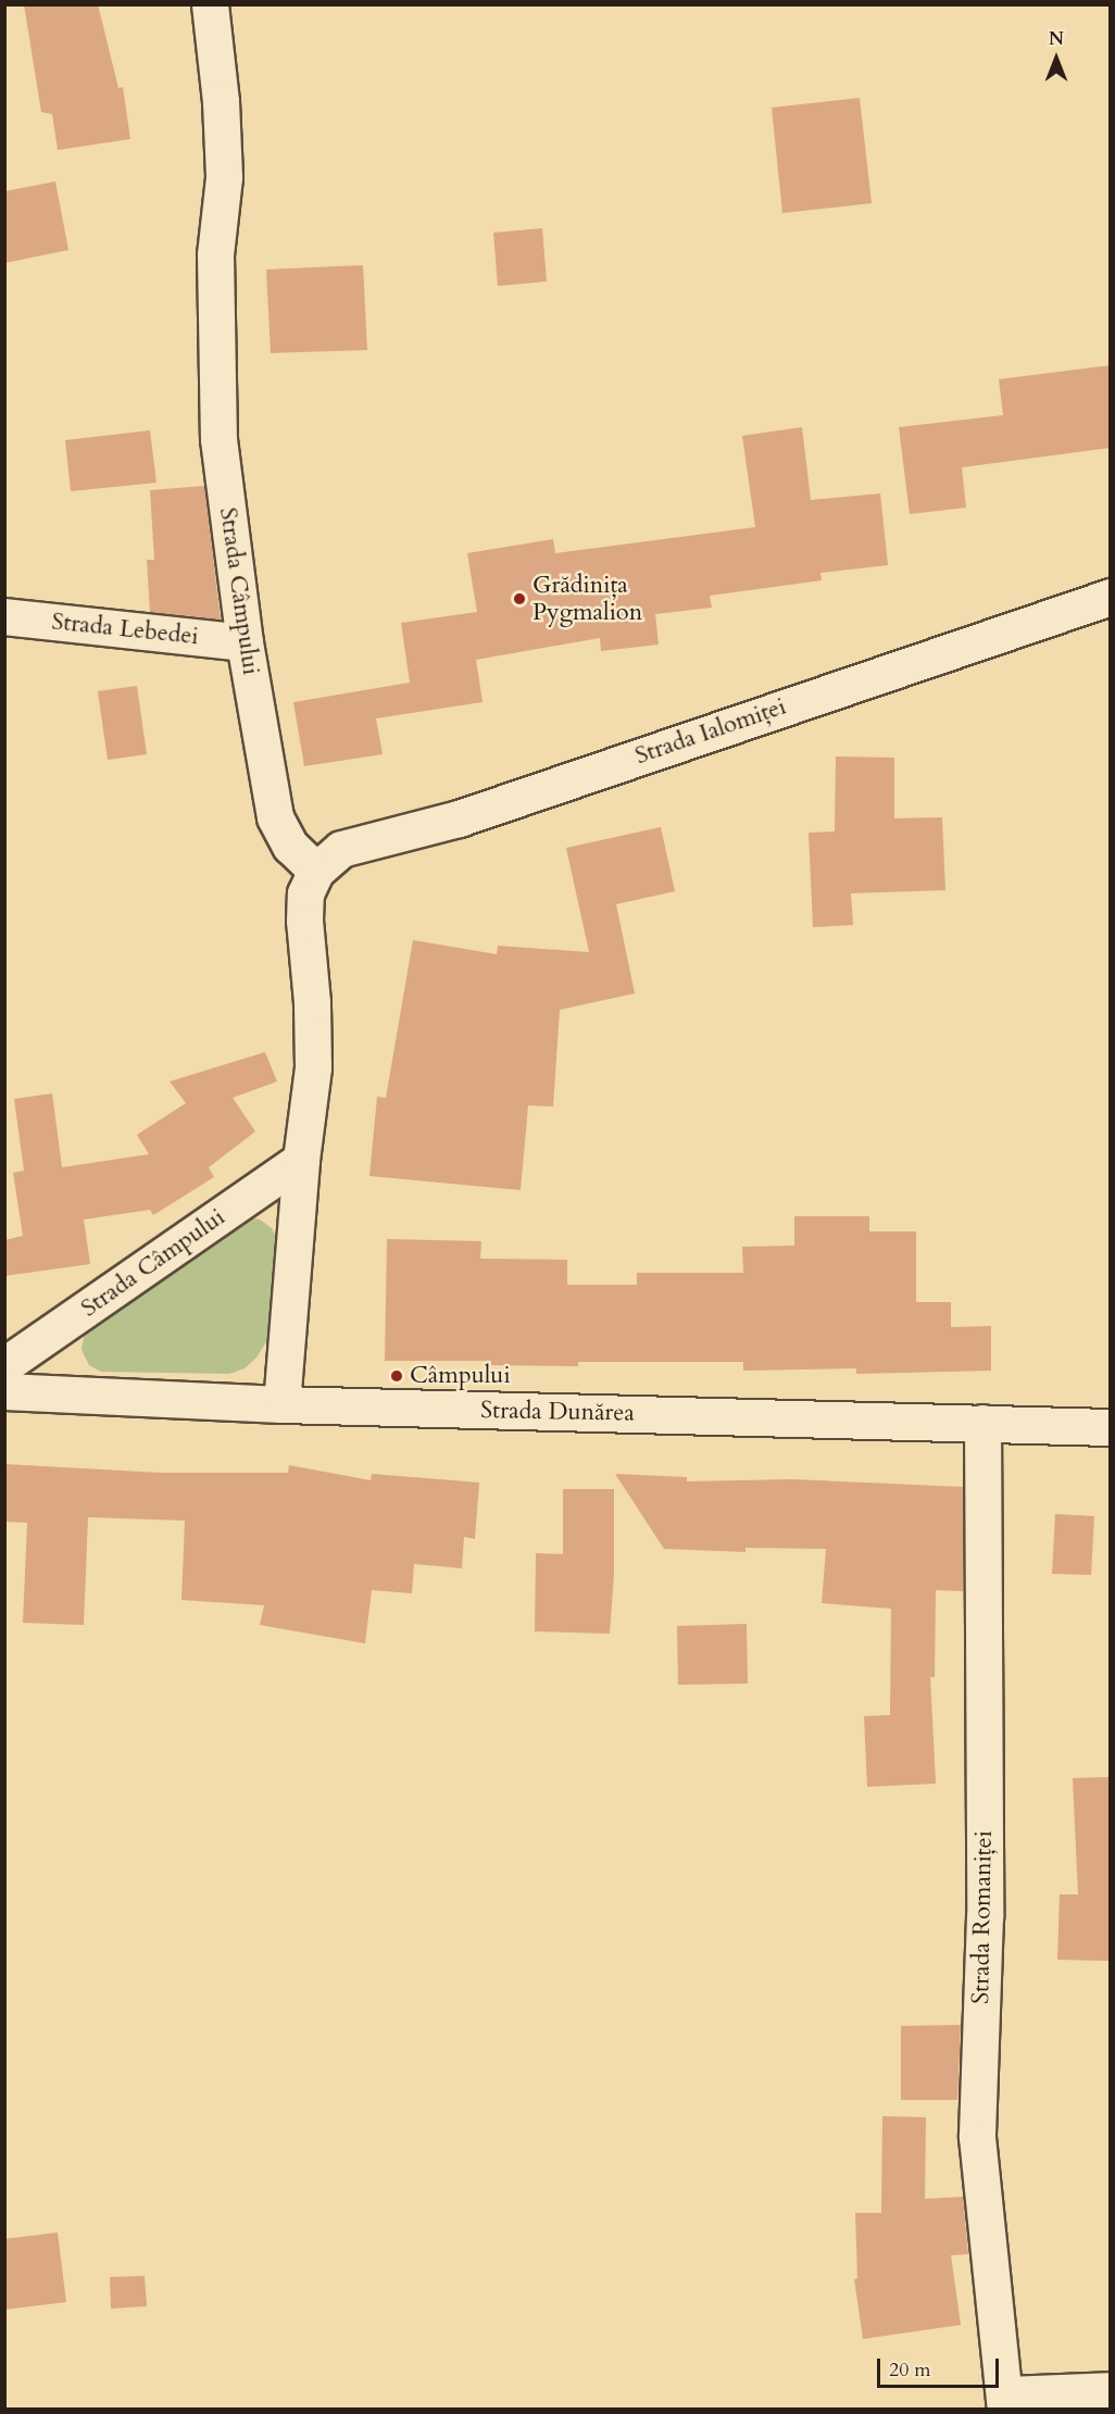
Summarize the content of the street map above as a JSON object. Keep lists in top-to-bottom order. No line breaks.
{"streets":{"street":["Strada Câmpului","Strada Lebedei","Strada Ialomiței","Strada Dunărea","Strada Romaniței"]},"crossings":[["Strada Câmpului","Strada Lebedei"],["Strada Câmpului","Strada Ialomiței"],["Strada Dunărea","Strada Romaniței"]],"places":["Grădinița Pygmalion","Câmpului"],"scale_bar":"20 m","north":"top"}
